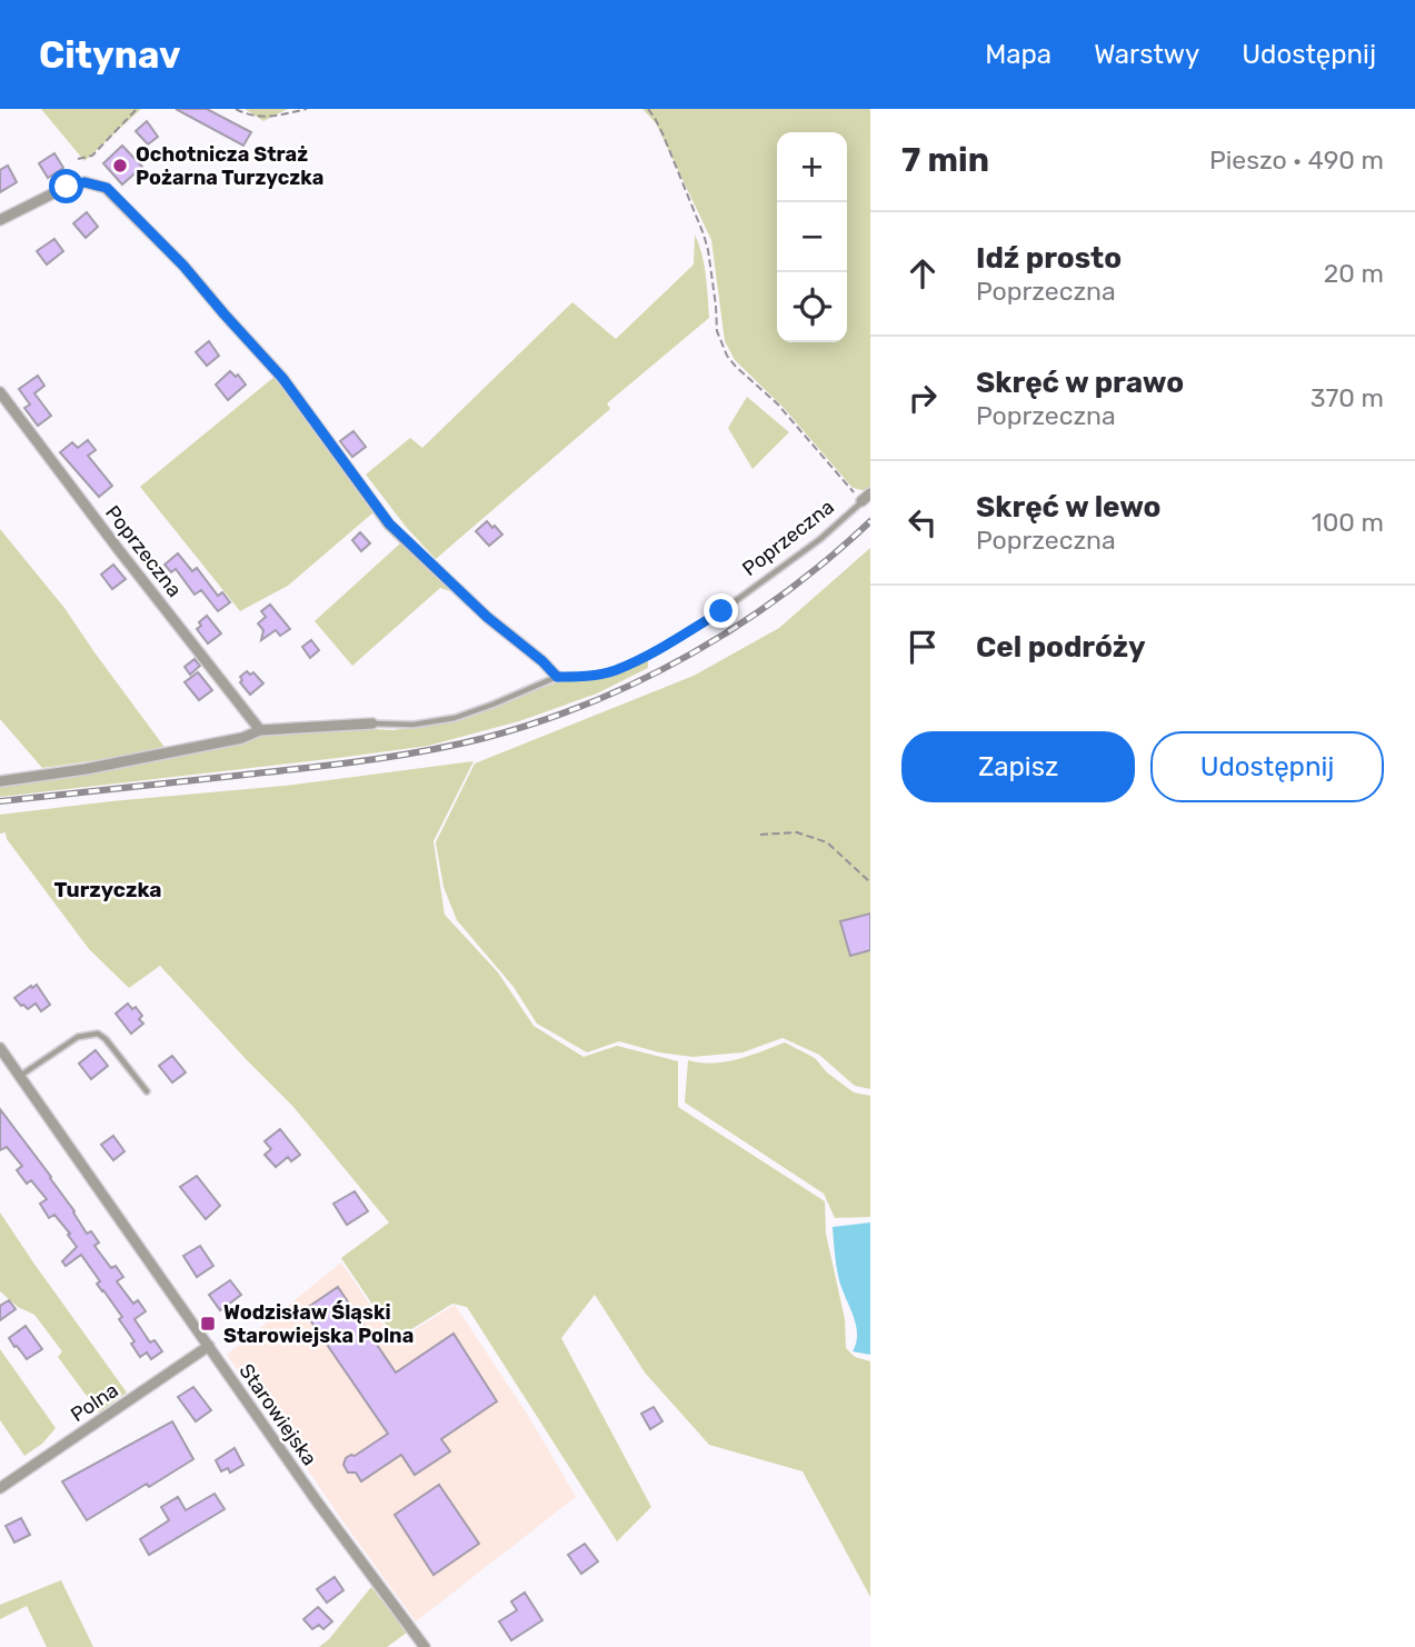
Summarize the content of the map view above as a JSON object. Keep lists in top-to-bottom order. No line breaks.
{"streets":{"street":["Poprzeczna","Polna","Starowiejska"]},"crossings":[["Polna","Starowiejska"]],"districts":["Turzyczka"],"places":{"other":["Ochotnicza Straż Pożarna Turzyczka"],"transit":["Wodzisław Śląski Starowiejska Polna"]},"page":{"header":"Citynav","nav":["Mapa","Warstwy","Udostępnij"],"heading":["7 min","Pieszo · 490 m"],"map_buttons":["+","−"],"list":[["Idź prosto","Poprzeczna","20 m"],["Skręć w prawo","Poprzeczna","370 m"],["Skręć w lewo","Poprzeczna","100 m"],"Cel podróży"],"buttons":["Zapisz","Udostępnij"]}}
